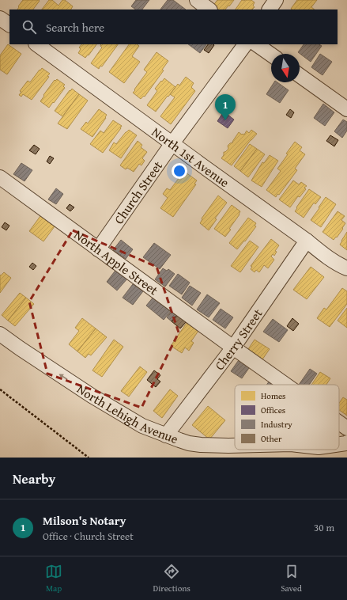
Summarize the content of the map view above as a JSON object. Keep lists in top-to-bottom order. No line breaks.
{"streets":{"street":["North 1st Avenue","Church Street","North Apple Street","Cherry Street","North Lehigh Avenue"]},"crossings":[["North 1st Avenue","Church Street"],["North 1st Avenue","Cherry Street"],["Church Street","North Apple Street"],["North Apple Street","Cherry Street"],["Cherry Street","North Lehigh Avenue"]],"one_way":["North Lehigh Avenue"],"legend":["Homes","Offices","Industry","Other"],"north":"bottom","page":{"search":"Search here","pins":"1","heading":"Nearby","list":[{"mark":"1","name":"Milson's Notary","note":"Office · Church Street","value":"30 m"}],"nav":["Map","Directions","Saved"]}}
